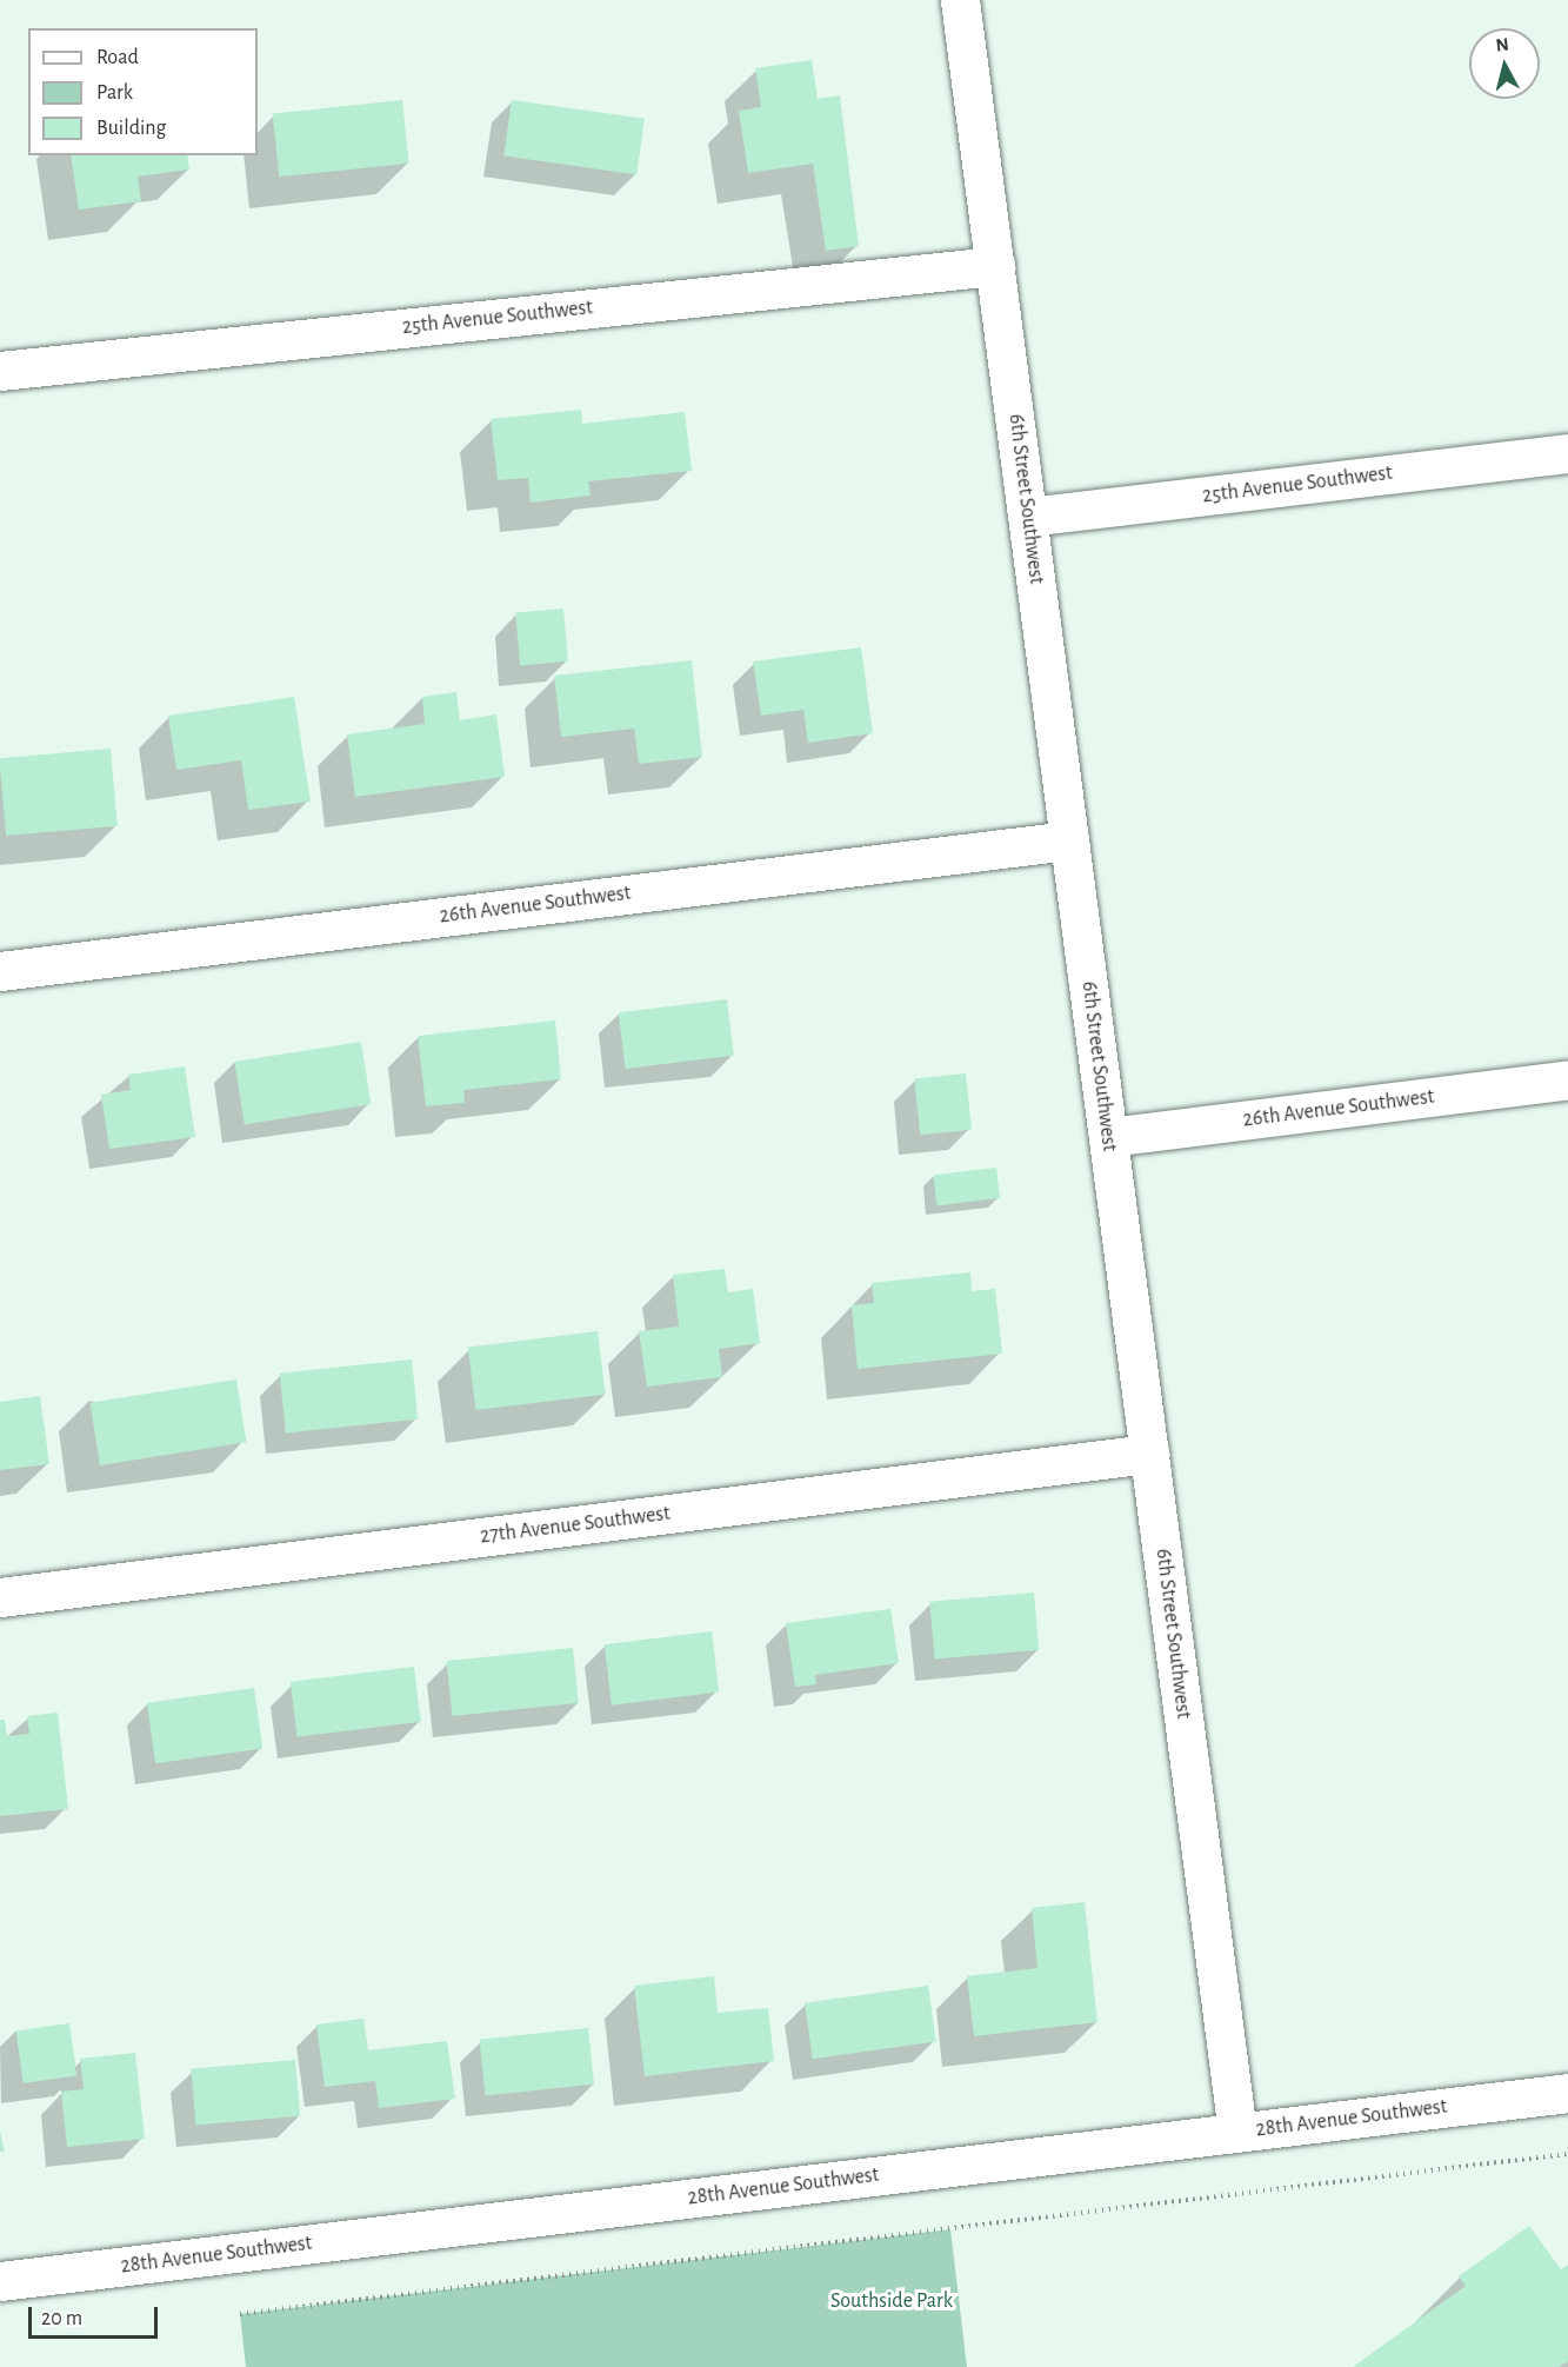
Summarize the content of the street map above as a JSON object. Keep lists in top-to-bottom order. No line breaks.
{"streets":{"street":["25th Avenue Southwest","6th Street Southwest","26th Avenue Southwest","27th Avenue Southwest","28th Avenue Southwest"]},"crossings":[["25th Avenue Southwest","6th Street Southwest"],["6th Street Southwest","26th Avenue Southwest"],["6th Street Southwest","27th Avenue Southwest"],["6th Street Southwest","28th Avenue Southwest"]],"parks":["Southside Park"],"legend":["Road","Park","Building"],"scale_bar":"20 m","north":"top"}
